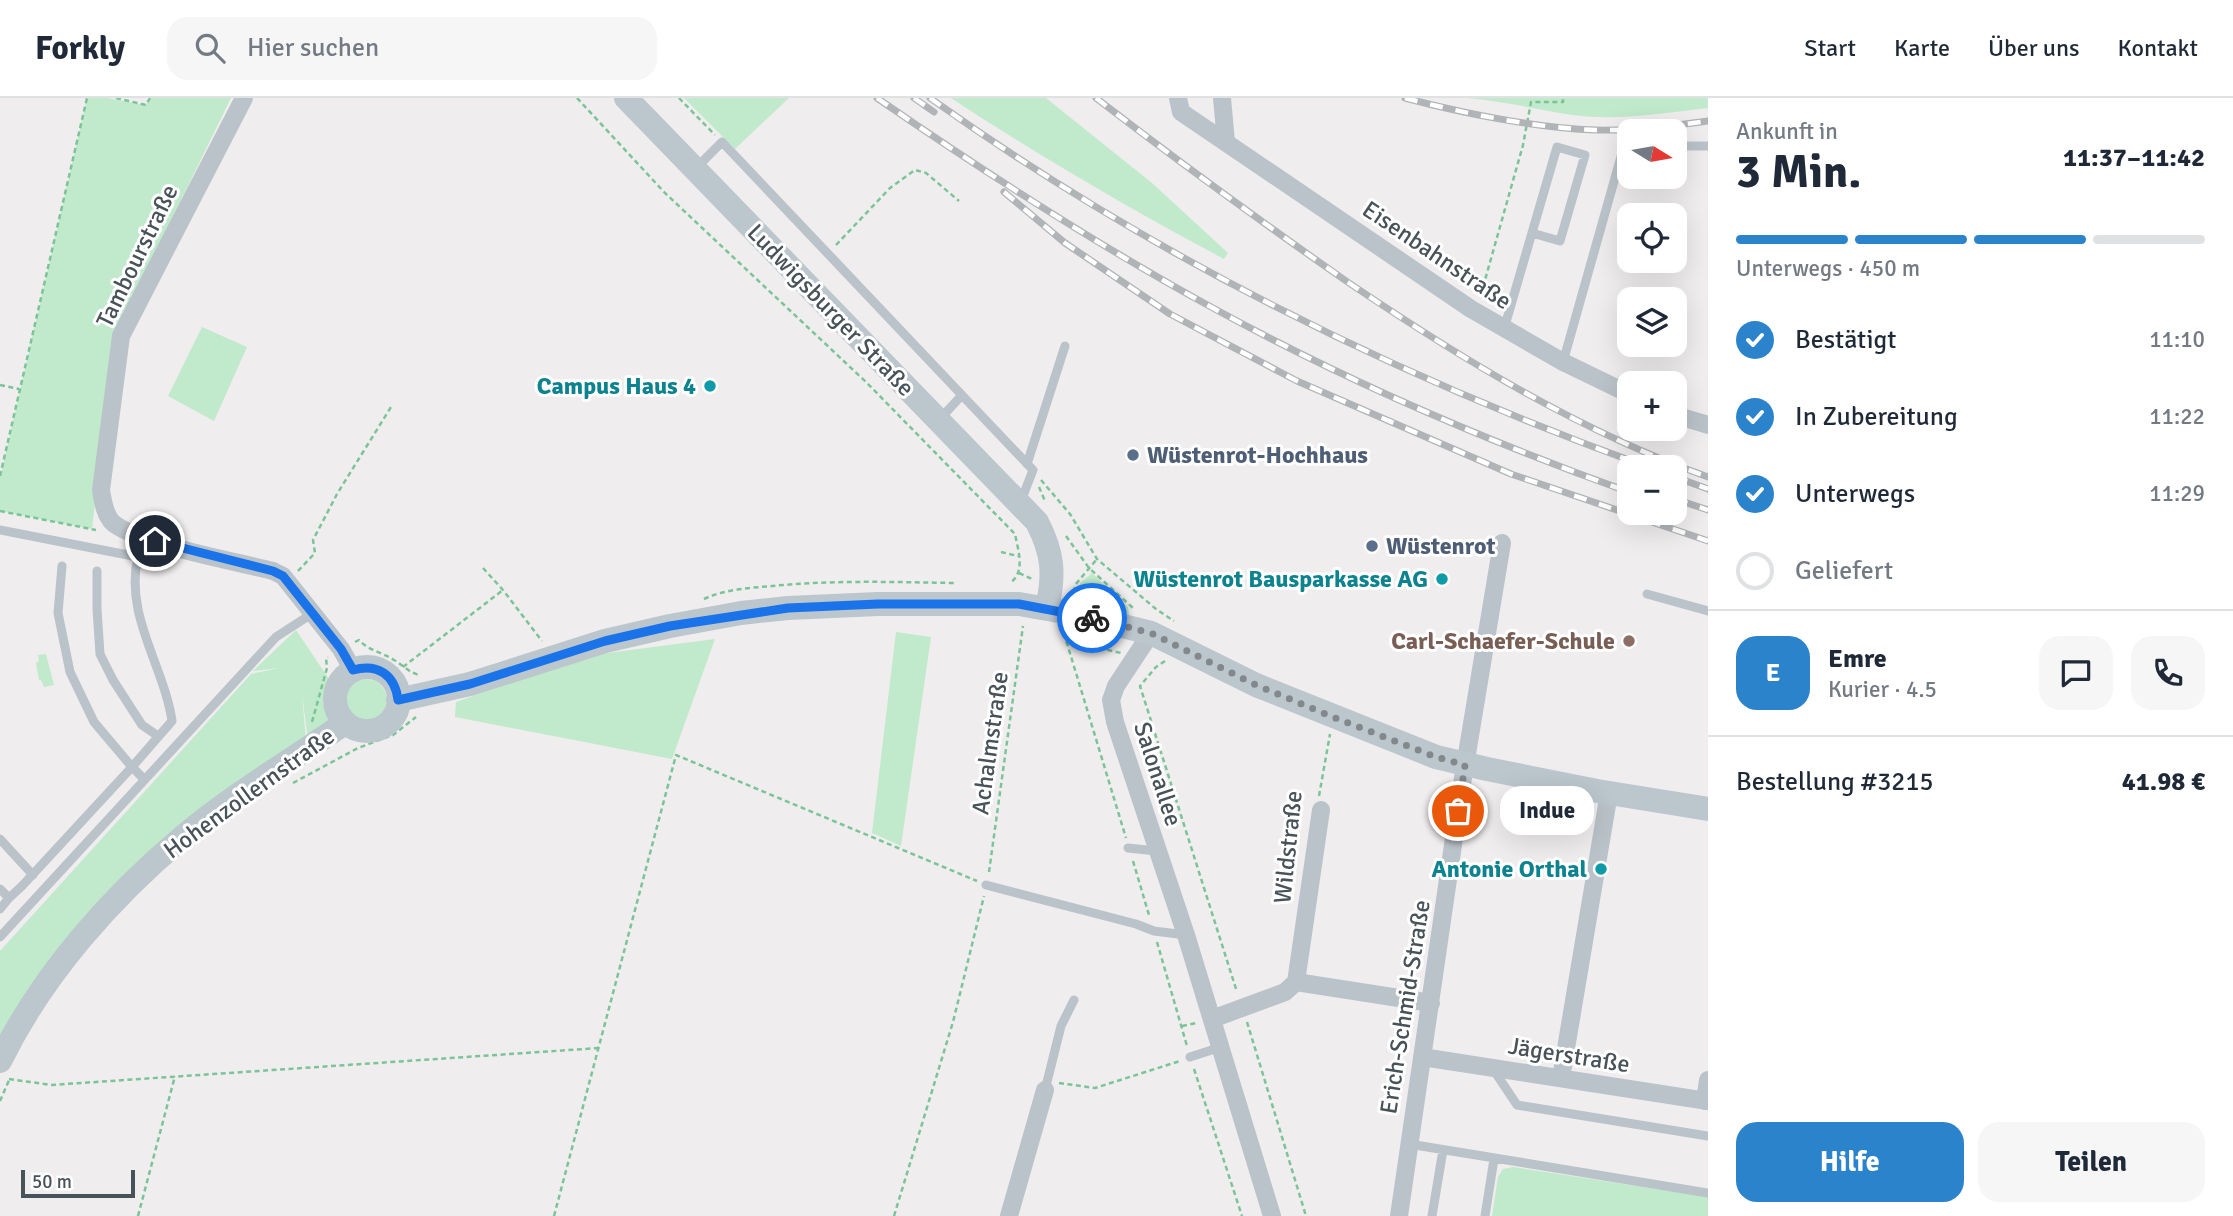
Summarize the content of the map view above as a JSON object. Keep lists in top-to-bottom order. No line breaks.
{"streets":{"main road":["Ludwigsburger Straße","Hohenzollernstraße"],"street":["Eisenbahnstraße","Tambourstraße","Salonallee","Wildstraße","Erich-Schmid-Straße","Jägerstraße"],"path":["Achalmstraße"]},"crossings":[["Erich-Schmid-Straße","Jägerstraße"]],"places":["Campus Haus 4","Wüstenrot-Hochhaus","Wüstenrot","Wüstenrot Bausparkasse AG","Carl-Schaefer-Schule","Indue","Antonie Orthal"],"scale_bar":"50 m","north":"right","page":{"header":"Forkly","search":"Hier suchen","nav":["Start","Karte","Über uns","Kontakt"],"heading":["3 Min.","Ankunft in","11:37–11:42"],"panel":["Emre","Kurier · 4.5","Bestellung #3215","41.98 €"],"map_buttons":["+","−"],"bar":"Unterwegs · 450 m","list":[["Bestätigt","11:10"],["In Zubereitung","11:22"],["Unterwegs","11:29"],"Geliefert"],"round":"E","bubble":"Indue","buttons":["Hilfe","Teilen"],"scale":"50 m"}}
